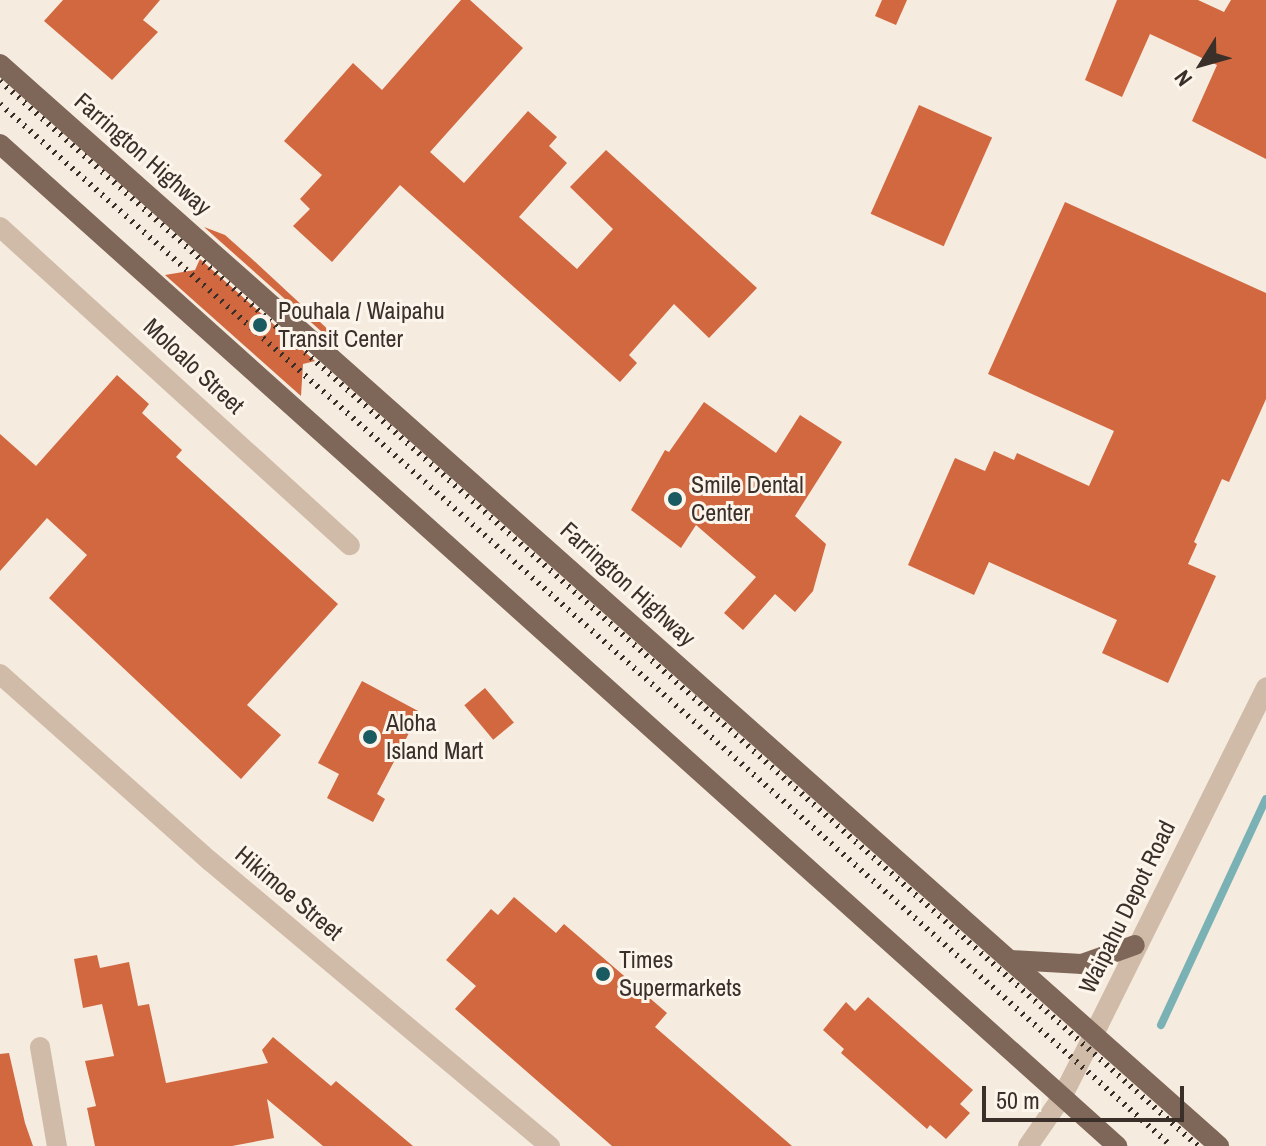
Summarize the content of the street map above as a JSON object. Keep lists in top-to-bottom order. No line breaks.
{"streets":{"main road":["Farrington Highway"],"street":["Moloalo Street","Hikimoe Street","Waipahu Depot Road"]},"crossings":[["Farrington Highway","Waipahu Depot Road"]],"places":["Pouhala / Waipahu Transit Center","Smile Dental Center","Aloha Island Mart","Times Supermarkets"],"scale_bar":"50 m","north":"bottom left"}
